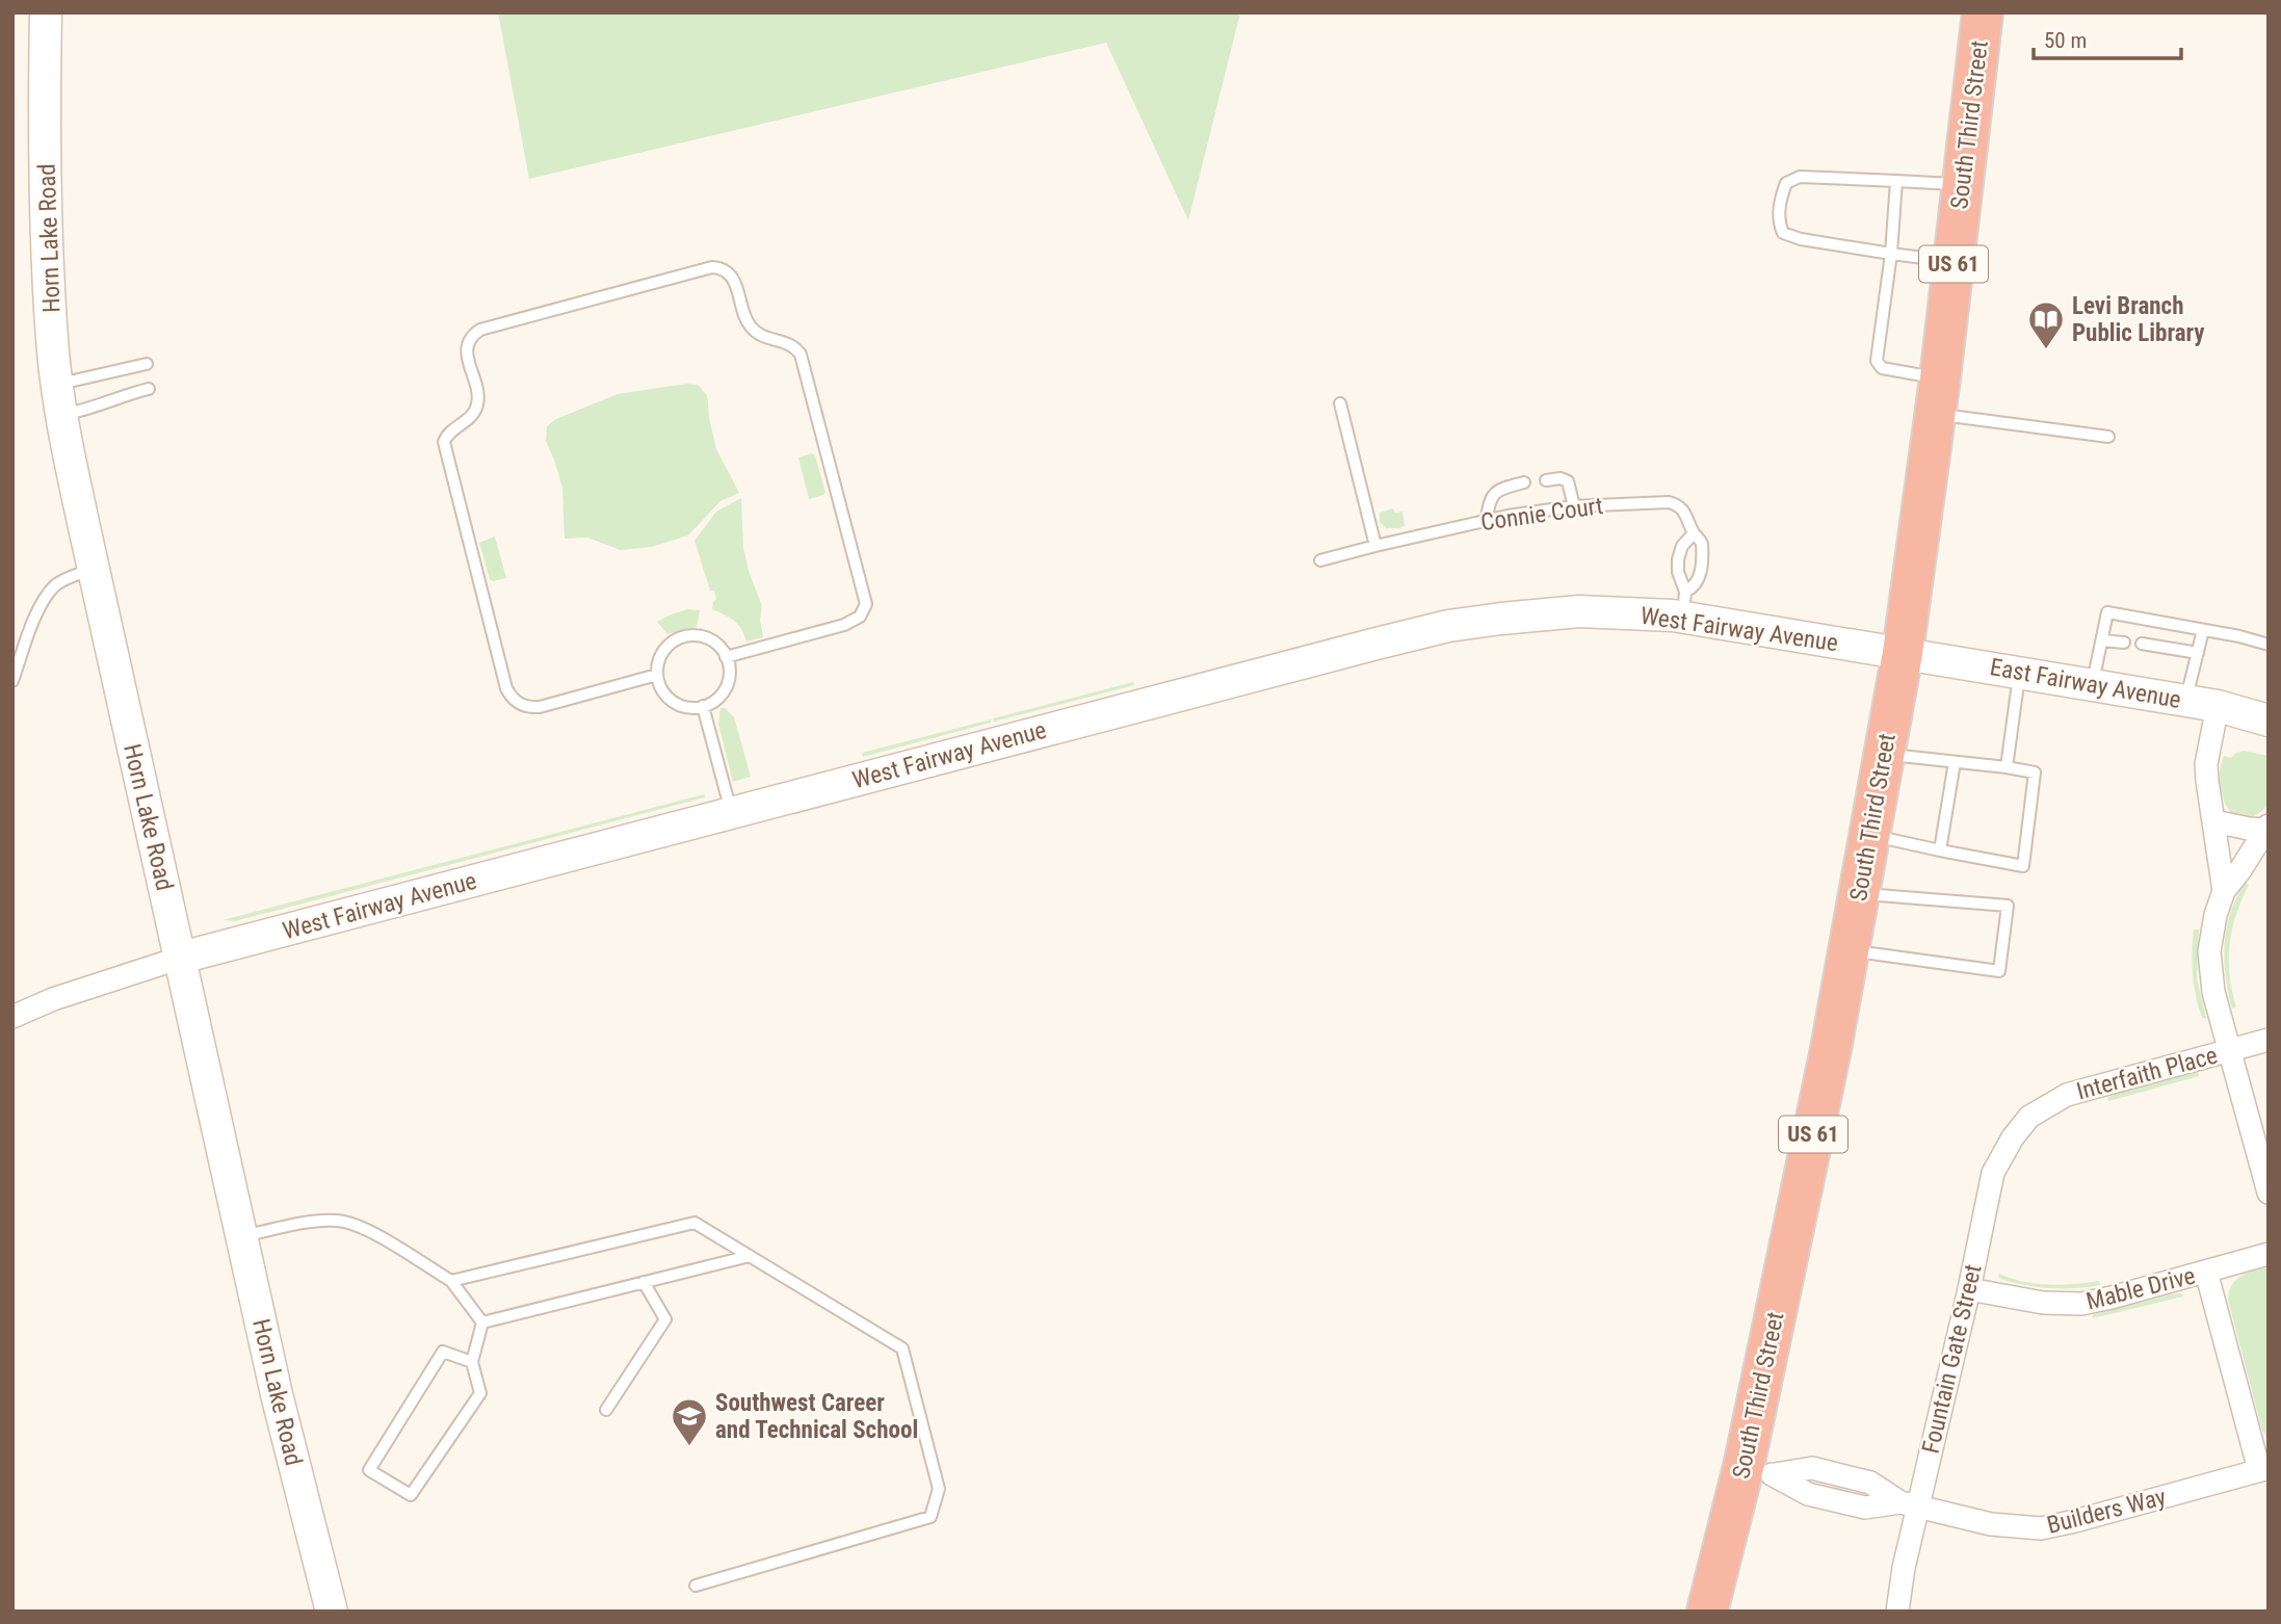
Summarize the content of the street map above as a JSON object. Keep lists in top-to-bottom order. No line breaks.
{"streets":{"highway":["South Third Street","US 61"],"street":["Horn Lake Road","West Fairway Avenue","East Fairway Avenue","Interfaith Place","Mable Drive","Fountain Gate Street","Builders Way"],"lane":["Connie Court"]},"crossings":[["South Third Street","West Fairway Avenue"],["South Third Street","East Fairway Avenue"],["South Third Street","Builders Way"],["Horn Lake Road","West Fairway Avenue"],["Connie Court","West Fairway Avenue"],["West Fairway Avenue","East Fairway Avenue"],["Interfaith Place","Fountain Gate Street"],["Mable Drive","Fountain Gate Street"],["Fountain Gate Street","Builders Way"]],"places":{"library":["Levi Branch Public Library"],"school or university":["Southwest Career and Technical School"]},"scale_bar":"50 m"}
